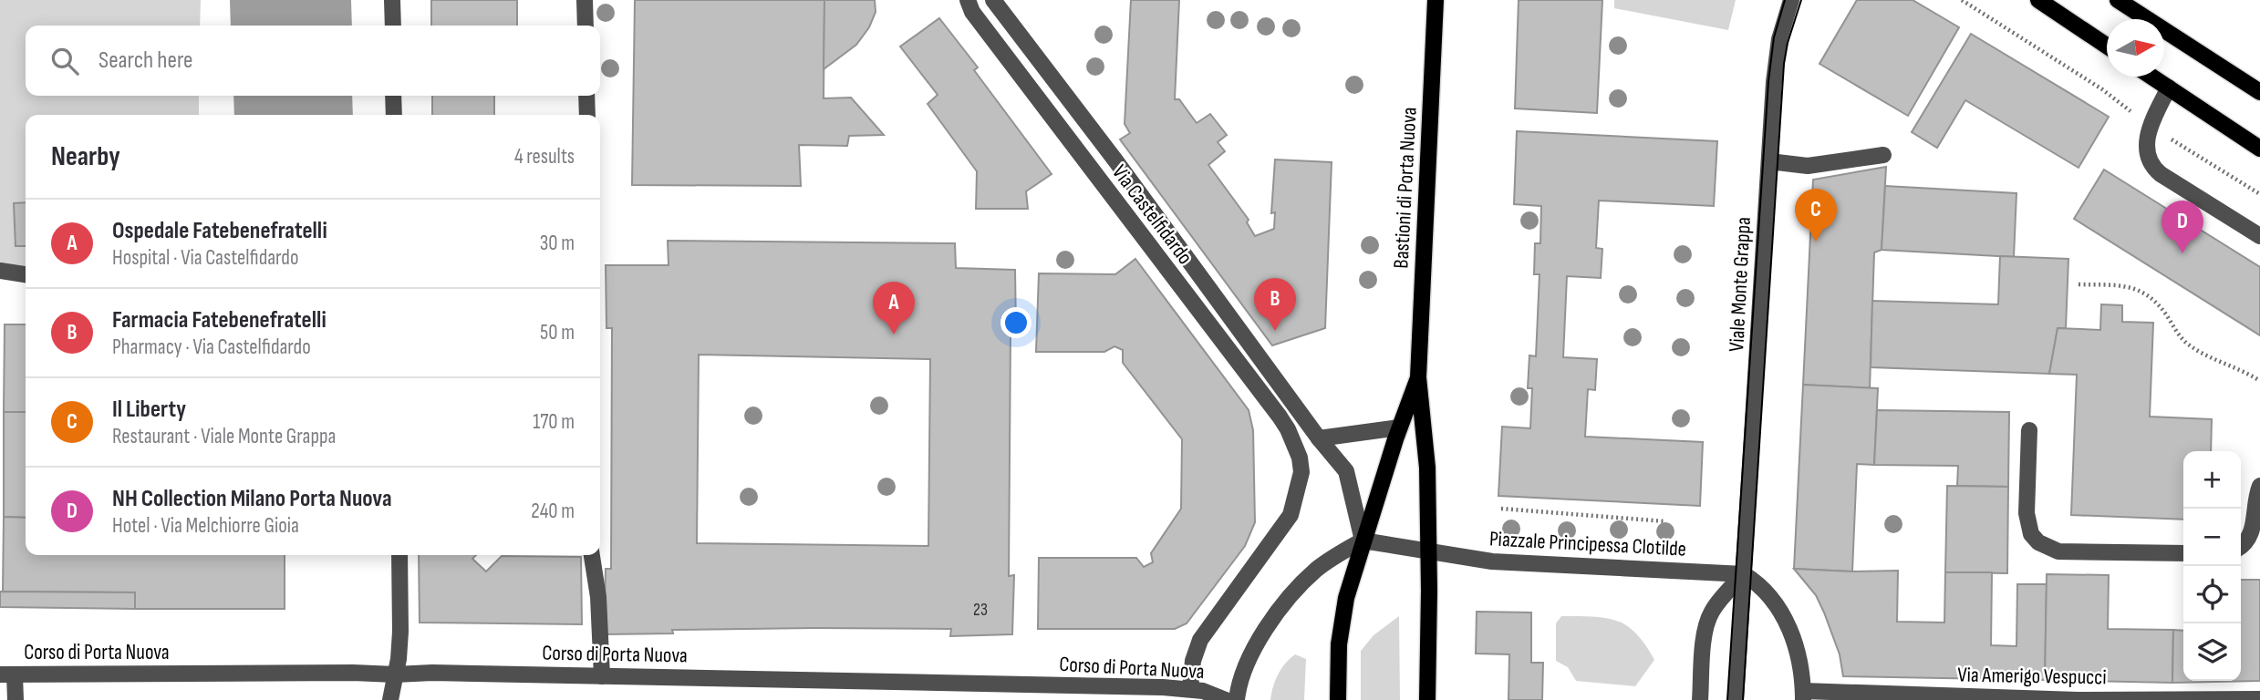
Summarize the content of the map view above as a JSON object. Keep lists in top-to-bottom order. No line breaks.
{"streets":{"main road":["Bastioni di Porta Nuova"],"street":["Via Castelfidardo","Viale Monte Grappa","Piazzale Principessa Clotilde","Corso di Porta Nuova","Via Amerigo Vespucci"]},"crossings":[["Bastioni di Porta Nuova","Via Castelfidardo"],["Bastioni di Porta Nuova","Piazzale Principessa Clotilde"],["Via Castelfidardo","Piazzale Principessa Clotilde"],["Via Castelfidardo","Corso di Porta Nuova"],["Viale Monte Grappa","Piazzale Principessa Clotilde"]],"house_numbers":["23"],"north":"right","page":{"search":"Search here","heading":["Nearby","4 results"],"pins":["C","D","B","A"],"list":[{"mark":"A","name":"Ospedale Fatebenefratelli","note":"Hospital · Via Castelfidardo","value":"30 m"},{"mark":"B","name":"Farmacia Fatebenefratelli","note":"Pharmacy · Via Castelfidardo","value":"50 m"},{"mark":"C","name":"Il Liberty","note":"Restaurant · Viale Monte Grappa","value":"170 m"},{"mark":"D","name":"NH Collection Milano Porta Nuova","note":"Hotel · Via Melchiorre Gioia","value":"240 m"}],"map_buttons":["+","−"]}}
